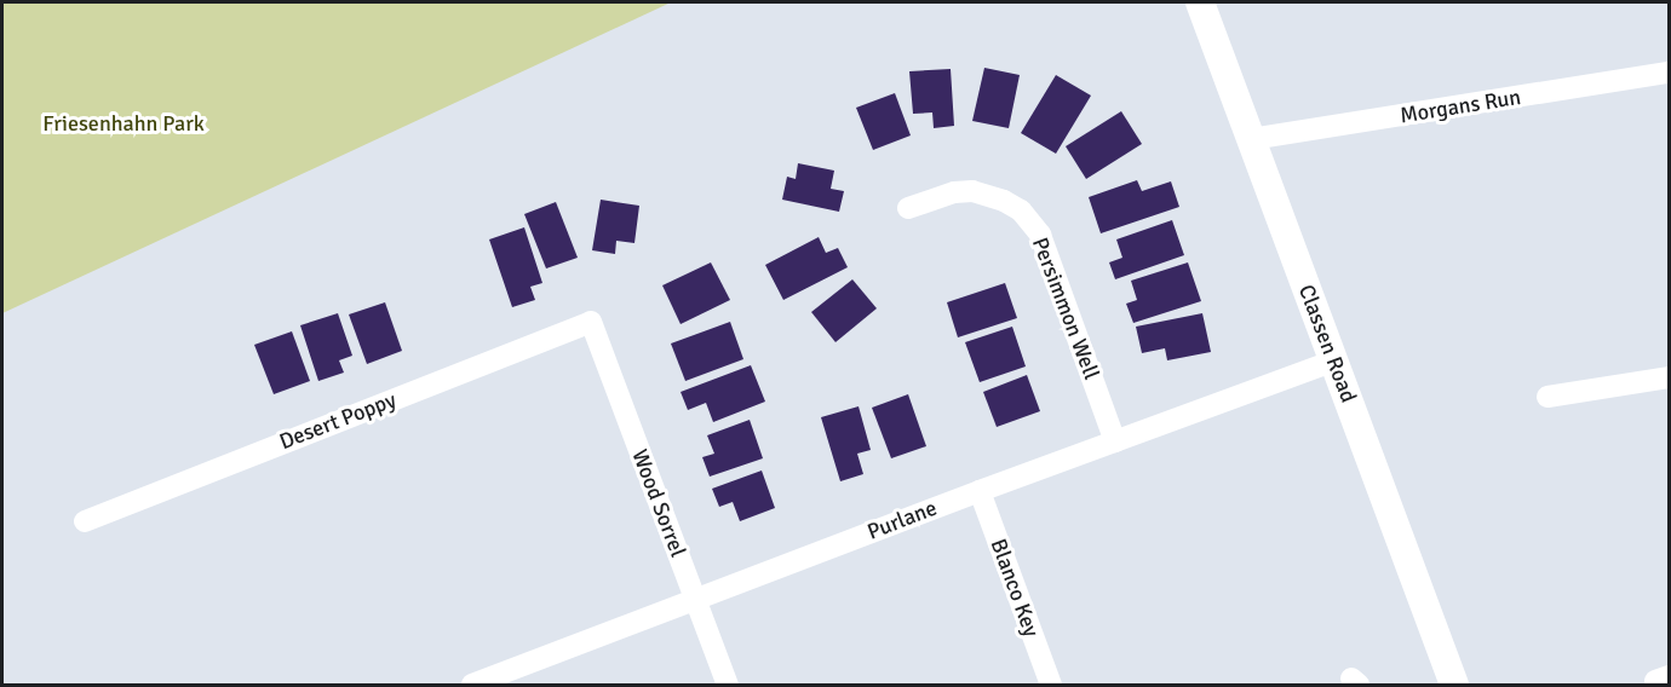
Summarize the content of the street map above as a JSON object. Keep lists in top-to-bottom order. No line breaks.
{"streets":{"street":["Morgans Run","Persimmon Well","Classen Road","Desert Poppy","Wood Sorrel","Purlane","Blanco Key"]},"crossings":[["Morgans Run","Classen Road"],["Persimmon Well","Purlane"],["Classen Road","Purlane"],["Desert Poppy","Wood Sorrel"],["Wood Sorrel","Purlane"],["Purlane","Blanco Key"]],"parks":["Friesenhahn Park"]}
